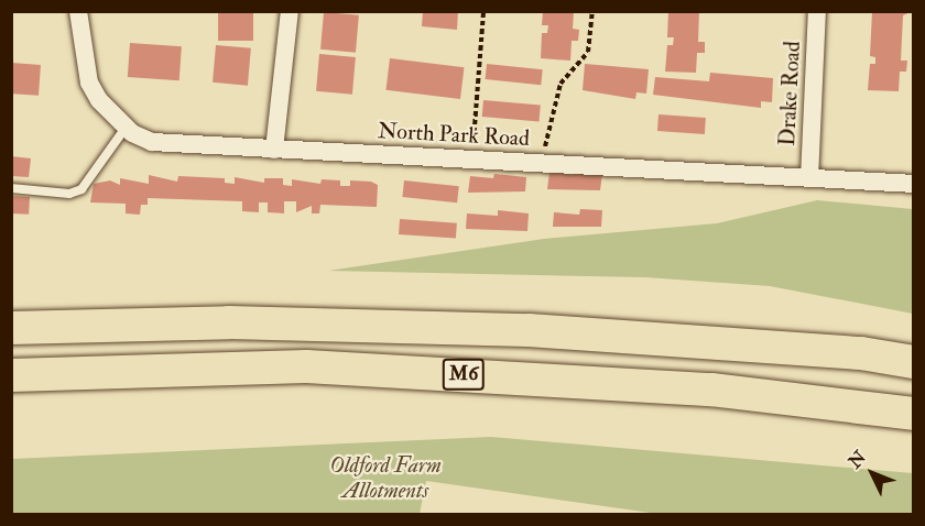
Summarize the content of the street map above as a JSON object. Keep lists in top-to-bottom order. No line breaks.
{"streets":{"highway":["M6"],"street":["Drake Road","North Park Road"]},"crossings":[["Drake Road","North Park Road"]],"parks":["Oldford Farm Allotments"],"north":"top left"}
